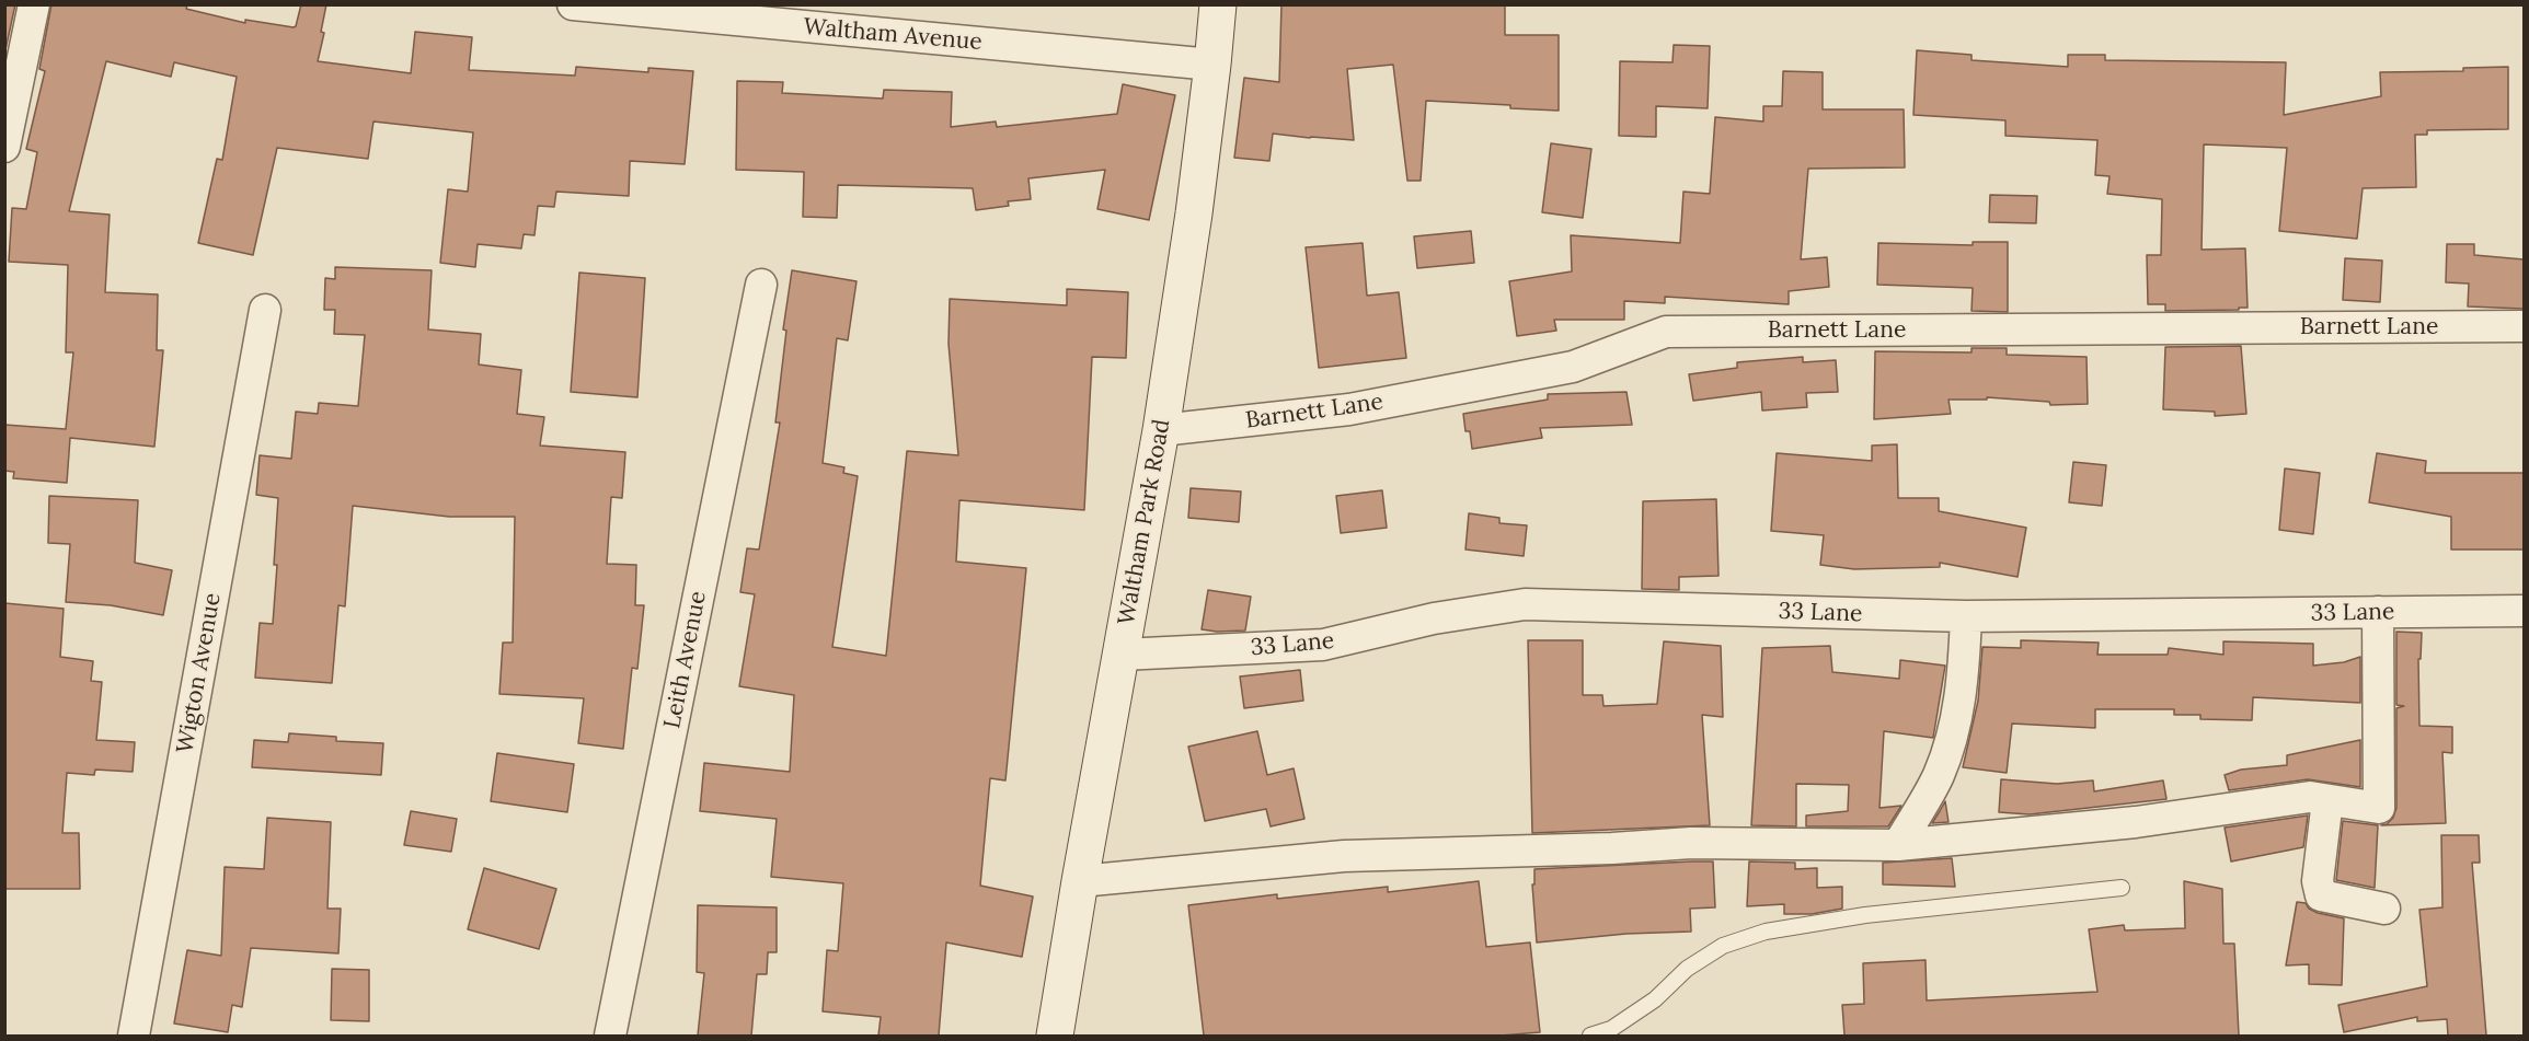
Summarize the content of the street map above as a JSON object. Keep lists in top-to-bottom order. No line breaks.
{"streets":{"main road":["Waltham Park Road"],"street":["Waltham Avenue","Barnett Lane","33 Lane","Leith Avenue","Wigton Avenue"]},"crossings":[["Waltham Avenue","Waltham Park Road"],["Barnett Lane","Waltham Park Road"],["Waltham Park Road","33 Lane"]]}
